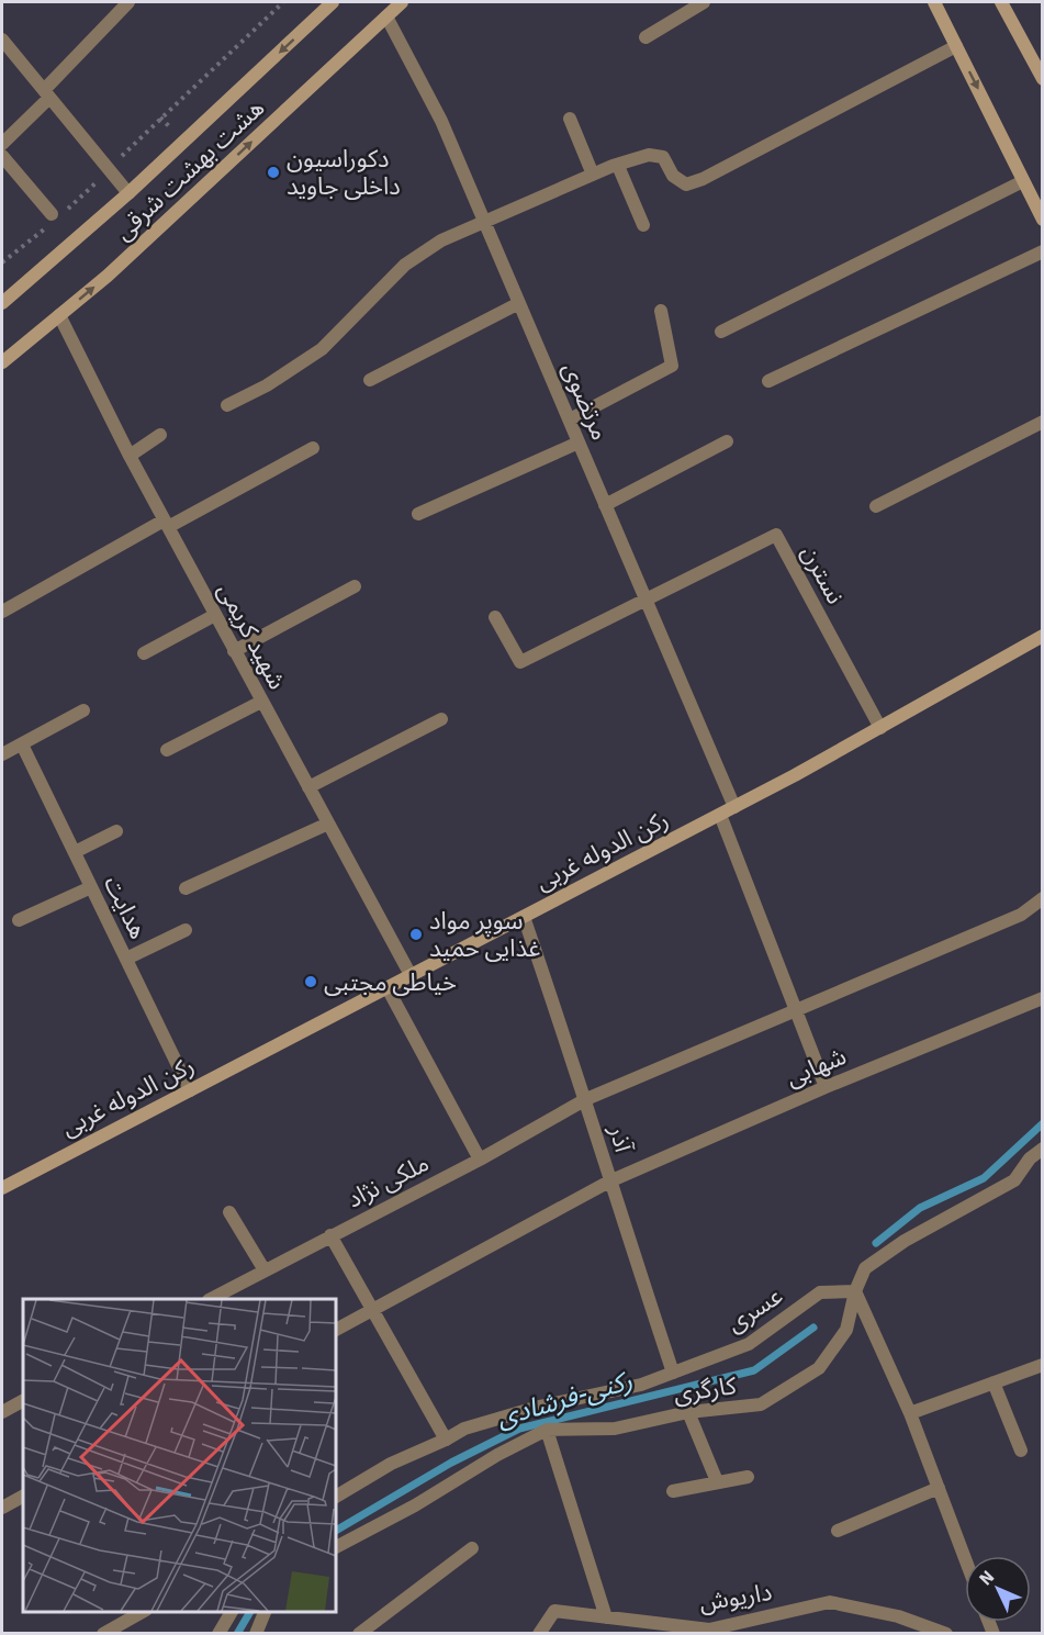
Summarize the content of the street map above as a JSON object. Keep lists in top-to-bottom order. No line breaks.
{"streets":{"main road":["هشت بهشت شرقی","رکن الدوله غربی"],"street":["مرتضوی","نسترن","شهید کریمی","هدایت","شهابی","آذر","ملکی نژاد","عسری","کارگری","داریوش"]},"crossings":[["هشت بهشت شرقی","مرتضوی"],["هشت بهشت شرقی","شهید کریمی"],["مرتضوی","نسترن"],["مرتضوی","رکن الدوله غربی"],["نسترن","رکن الدوله غربی"],["شهید کریمی","رکن الدوله غربی"],["رکن الدوله غربی","هدایت"],["رکن الدوله غربی","آذر"],["شهابی","آذر"],["آذر","ملکی نژاد"],["آذر","عسری"],["عسری","کارگری"]],"water":["رکنی-فرشادی"],"places":["دکوراسیون داخلی جاوید","سوپر مواد غذایی حمید","خیاطی مجتبی"],"north":"top left"}
